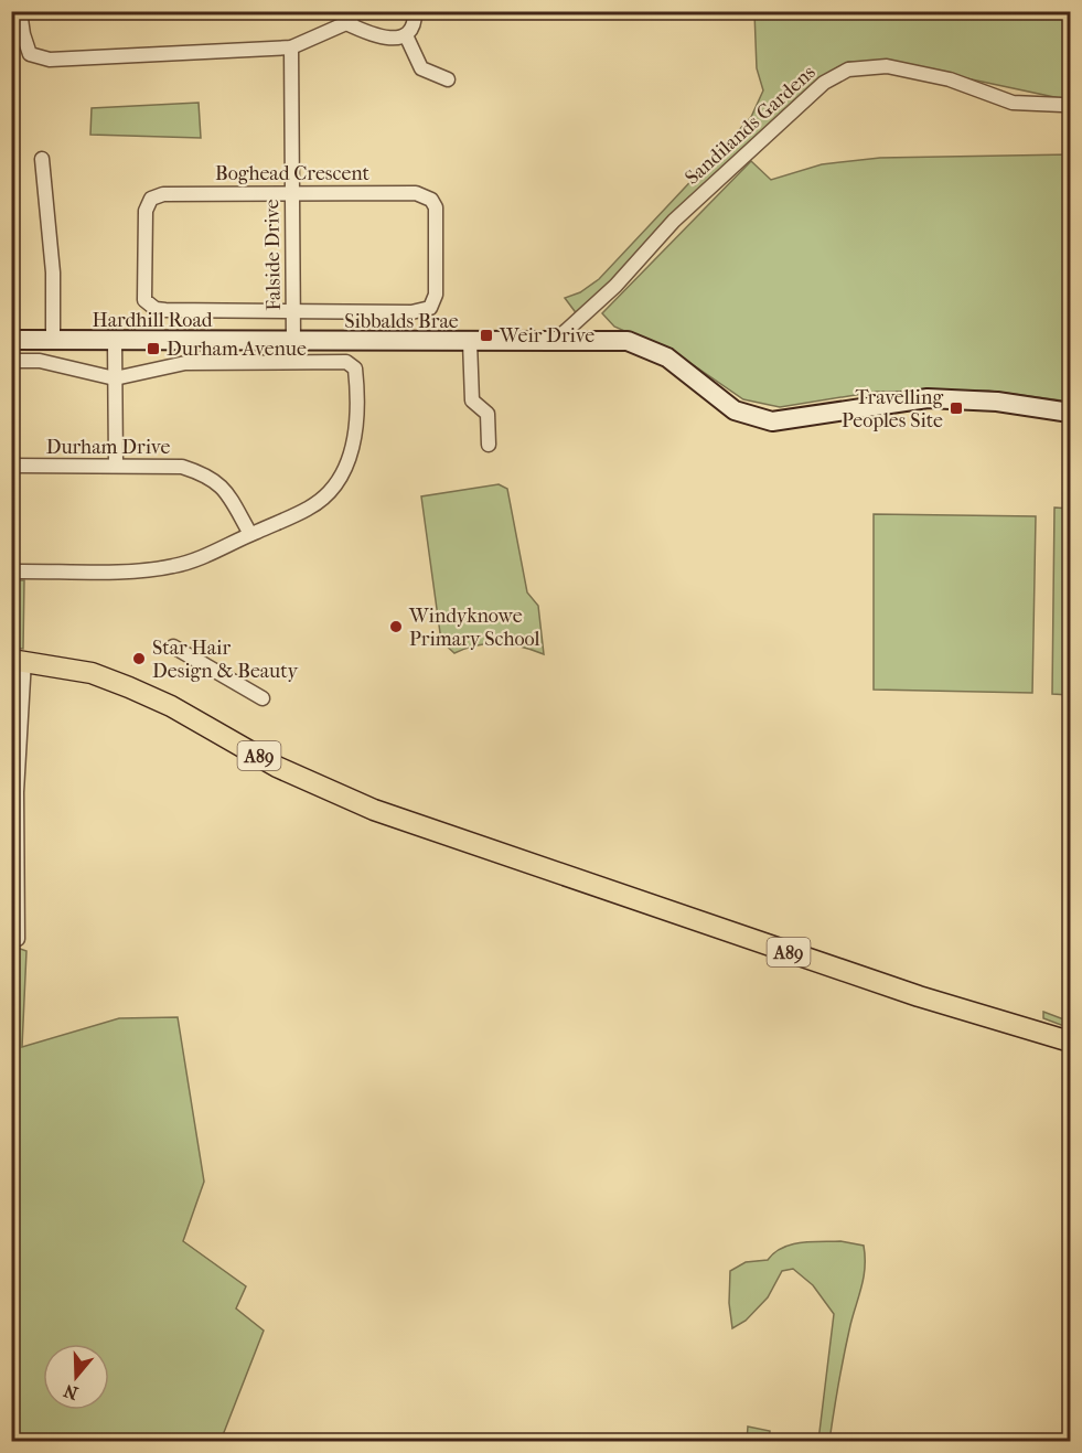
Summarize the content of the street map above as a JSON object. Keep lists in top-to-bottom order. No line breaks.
{"streets":{"main road":["Hardhill Road","Sibbalds Brae","A89"],"street":["Sandilands Gardens","Boghead Crescent","Falside Drive","Durham Drive"]},"crossings":[["Sandilands Gardens","Sibbalds Brae"],["Boghead Crescent","Falside Drive"],["Falside Drive","Hardhill Road"],["Falside Drive","Sibbalds Brae"],["Hardhill Road","Sibbalds Brae"]],"places":{"transit":["Weir Drive","Durham Avenue","Travelling Peoples Site"],"other":["Windyknowe Primary School","Star Hair Design & Beauty"]},"north":"bottom"}
